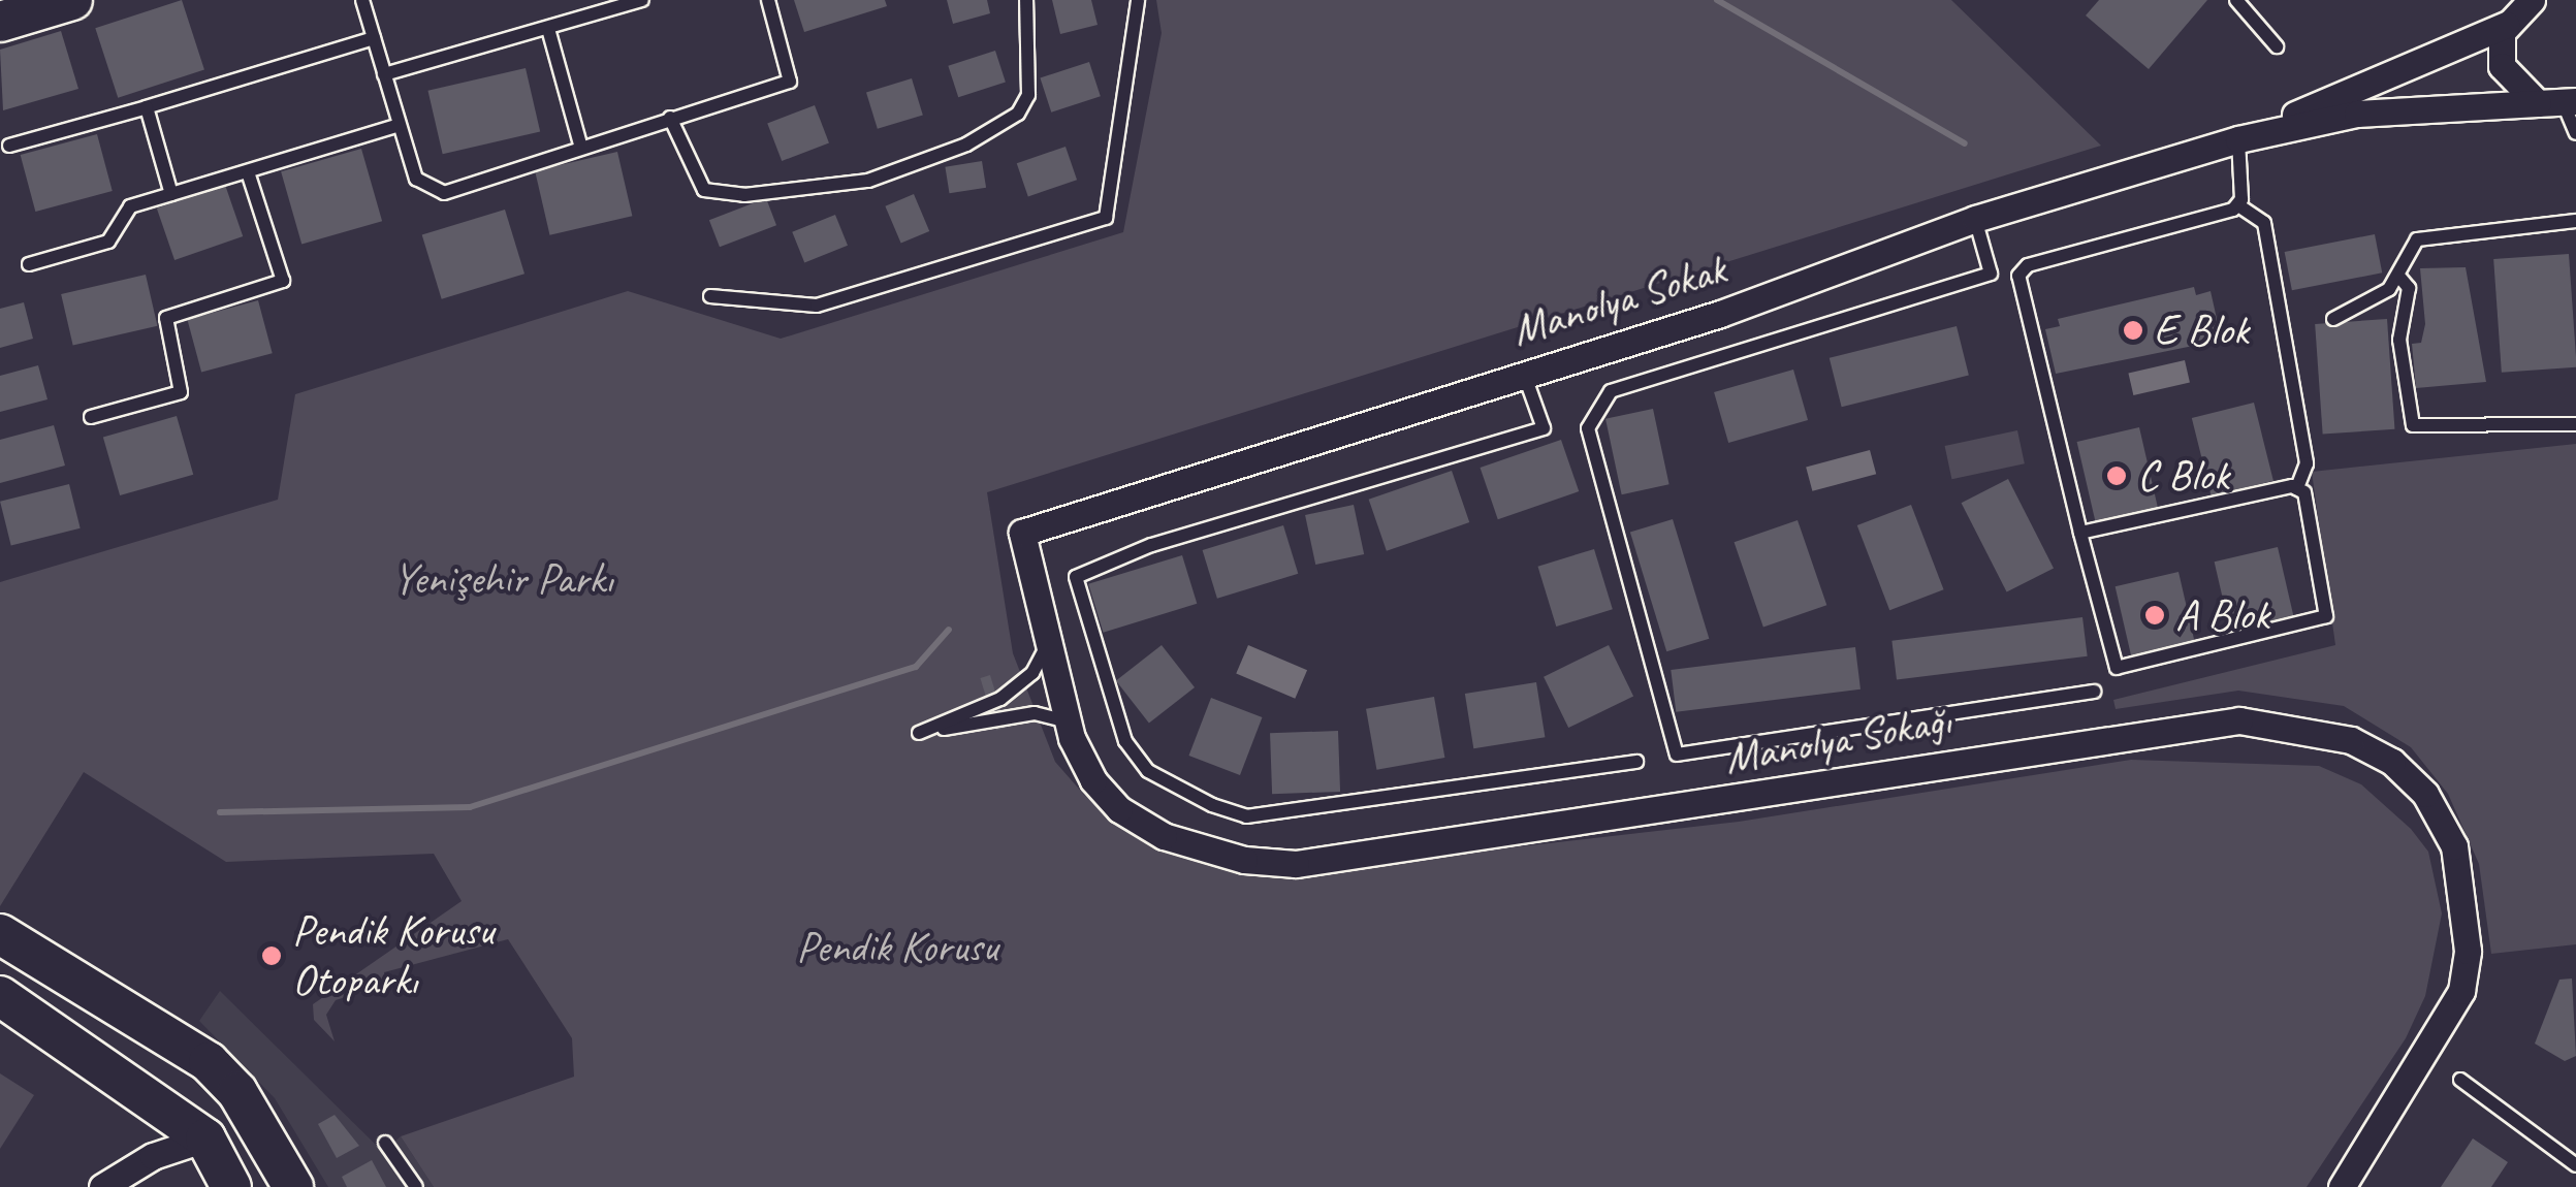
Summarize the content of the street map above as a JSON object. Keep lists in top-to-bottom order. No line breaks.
{"streets":{"street":["Manolya Sokak","Manolya Sokağı"]},"crossings":[["Manolya Sokak","Manolya Sokağı"]],"parks":["Yenişehir Parkı","Pendik Korusu"],"places":["E Blok","C Blok","A Blok","Pendik Korusu Otoparkı"]}
